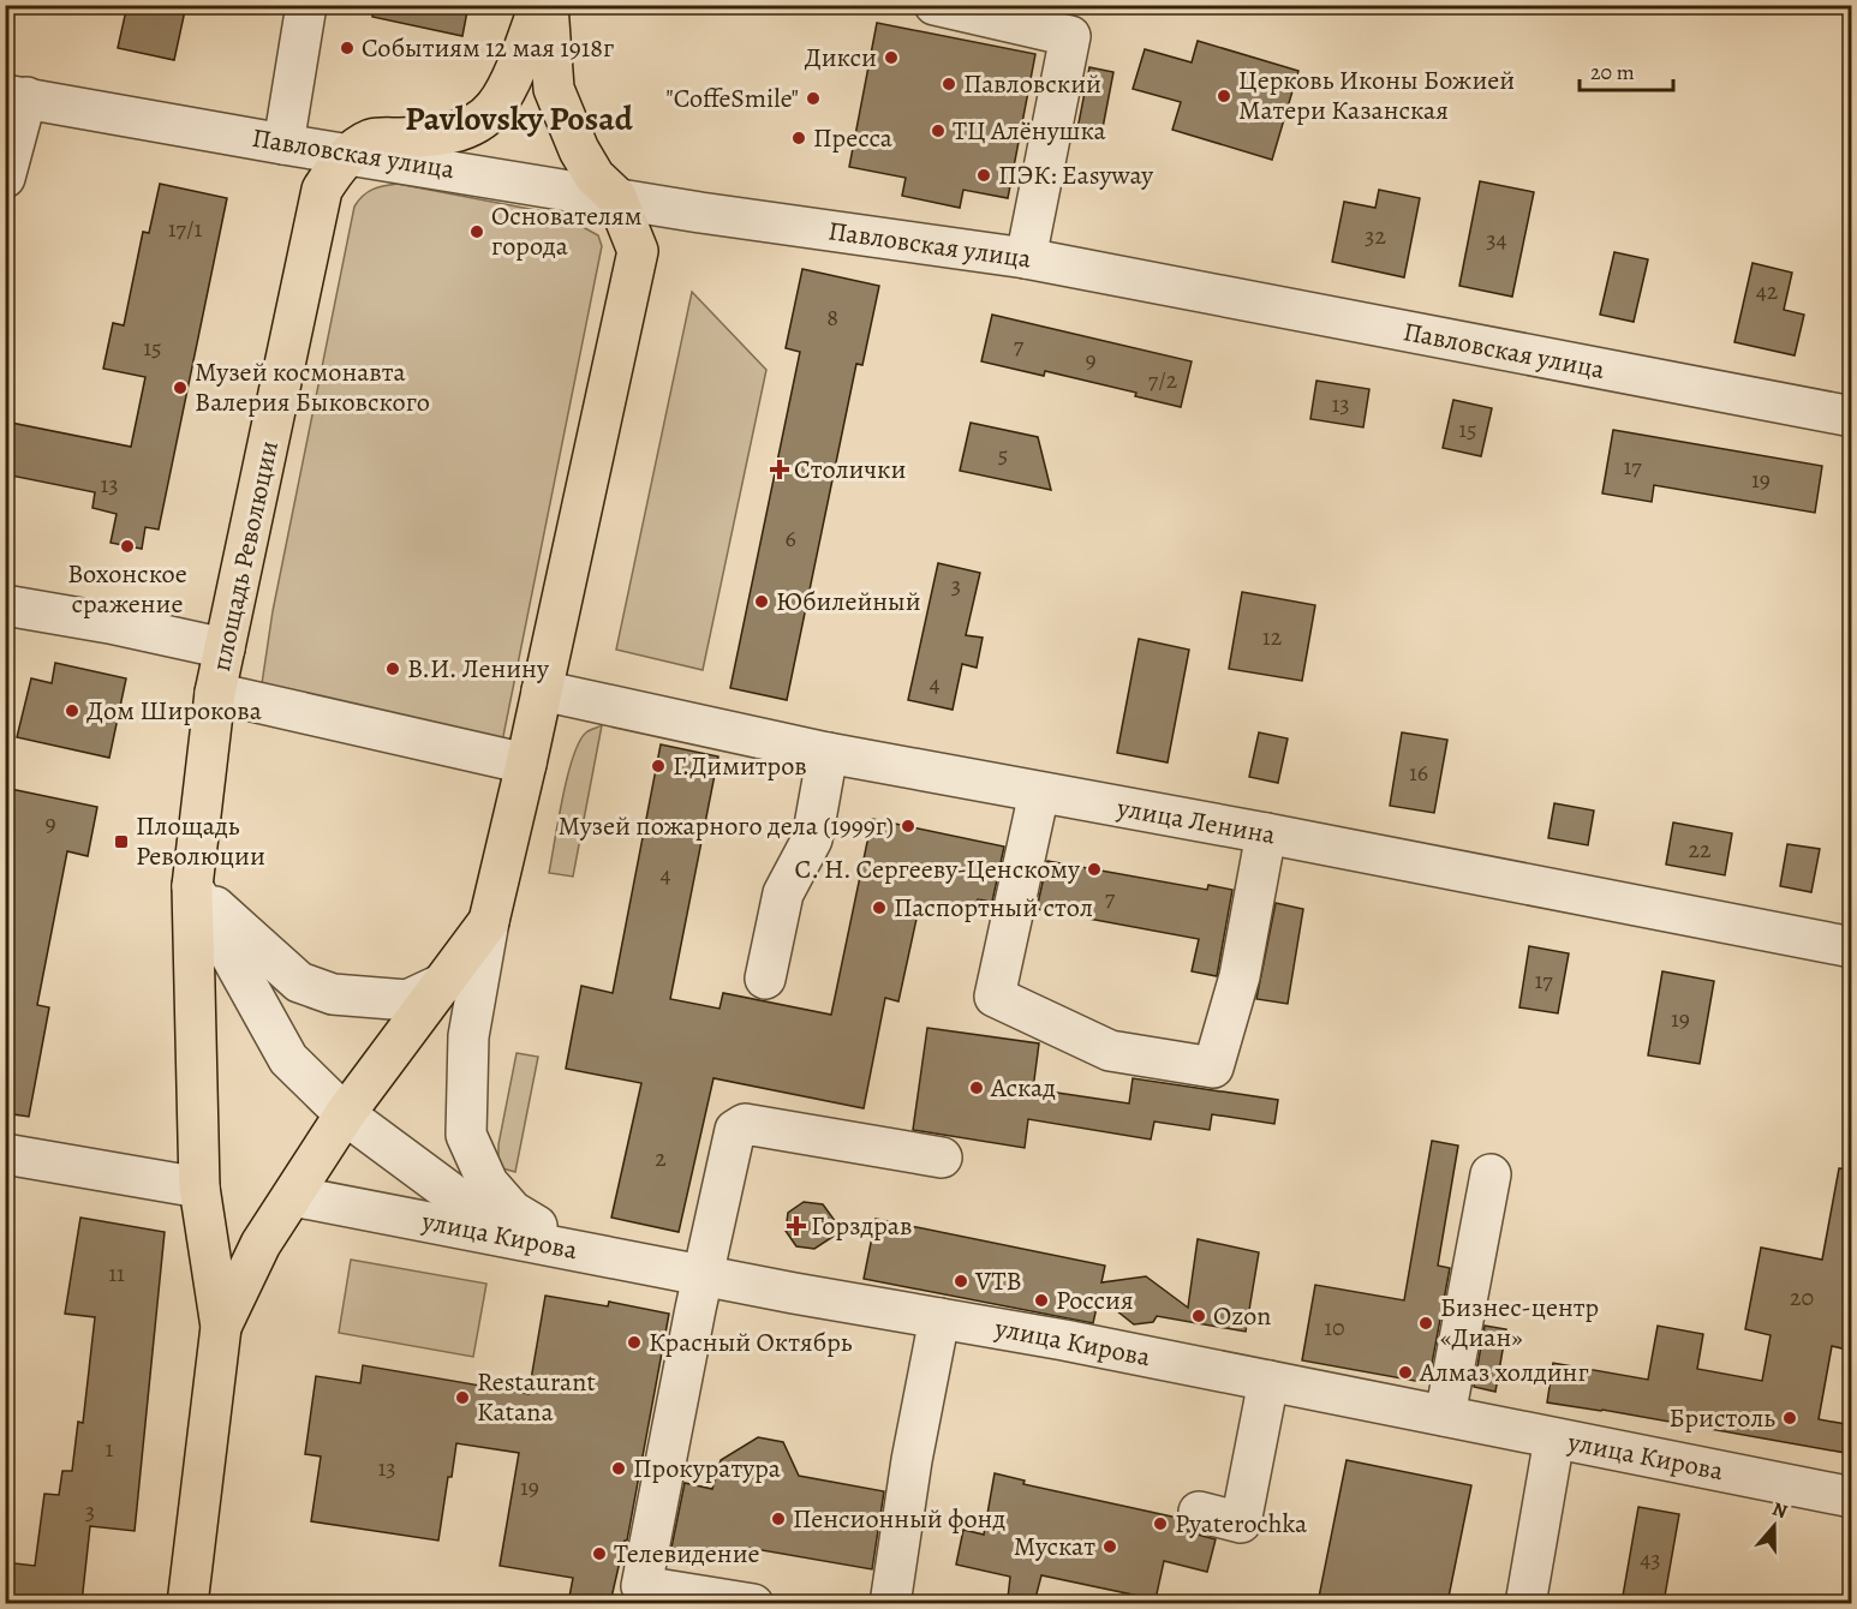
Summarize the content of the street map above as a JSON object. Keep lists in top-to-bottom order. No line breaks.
{"streets":{"main road":["площадь Революции"],"street":["Павловская улица","улица Ленина","улица Кирова"]},"crossings":[["Павловская улица","площадь Революции"]],"districts":["Pavlovsky Posad"],"places":{"other":["Событиям 12 мая 1918г","Дикси","Павловский","Церковь Иконы Божией Матери Казанская","\"CoffeSmile\"","ТЦ Алёнушка","Пресса","ПЭК: Easyway","Основателям города","Музей космонавта Валерия Быковского","Вохонское сражение","Юбилейный","В.И. Ленину","Дом Широкова","Г.Димитров","Музей пожарного дела (1999г)","С. Н. Сергееву-Ценскому","Паспортный стол","Аскад","VTB","Россия","Ozon","Бизнес-центр «Диан»","Красный Октябрь","Алмаз холдинг","Restaurant Katana","Бристоль","Прокуратура","Пенсионный фонд","Pyaterochka","Мускат","Телевидение"],"health":["Столички","Горздрав"],"transit":["Площадь Революции"]},"house_numbers":["17/1","32","34","42","8","7","15","9","7/2","13","15","5","17","19","13","6","3","12","4","16","9","22","4","7","17","19","2","11","20","10","1","13","19","3","43"],"scale_bar":"20 m","north":"top"}
